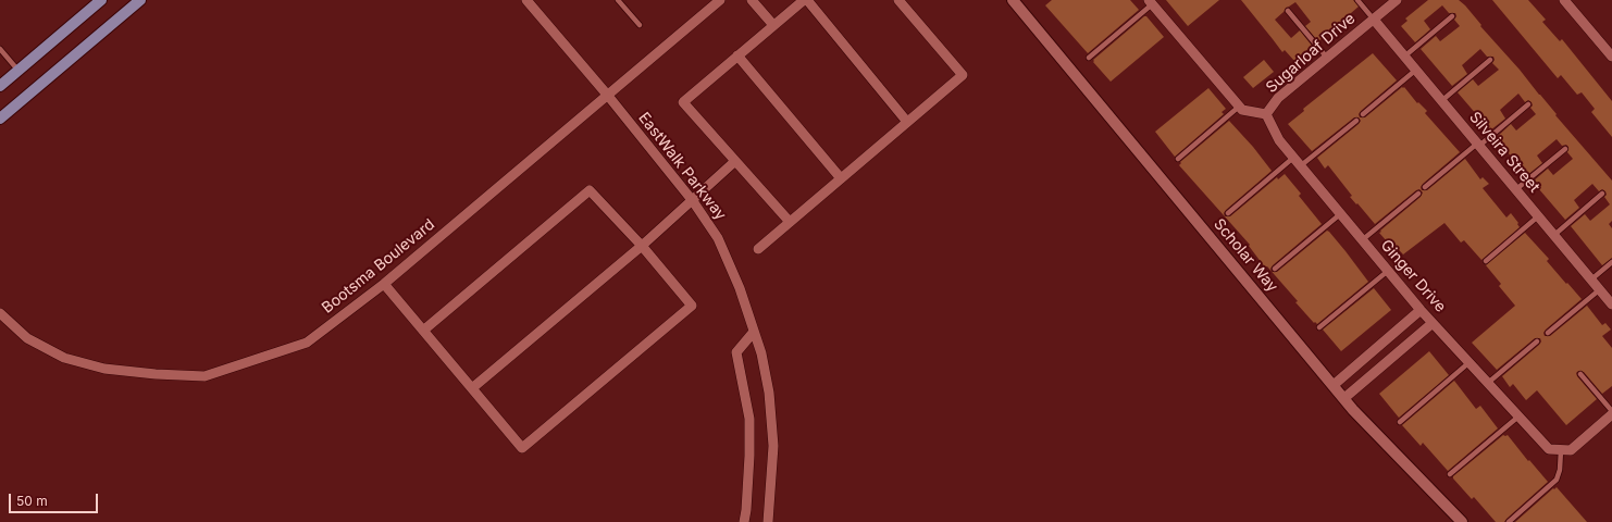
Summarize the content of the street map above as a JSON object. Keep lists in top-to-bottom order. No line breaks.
{"streets":{"street":["Sugarloaf Drive","Silveira Street","EastWalk Parkway","Scholar Way","Bootsma Boulevard","Ginger Drive"]},"crossings":[["Sugarloaf Drive","Silveira Street"],["Sugarloaf Drive","Ginger Drive"],["EastWalk Parkway","Bootsma Boulevard"]],"scale_bar":"50 m"}
